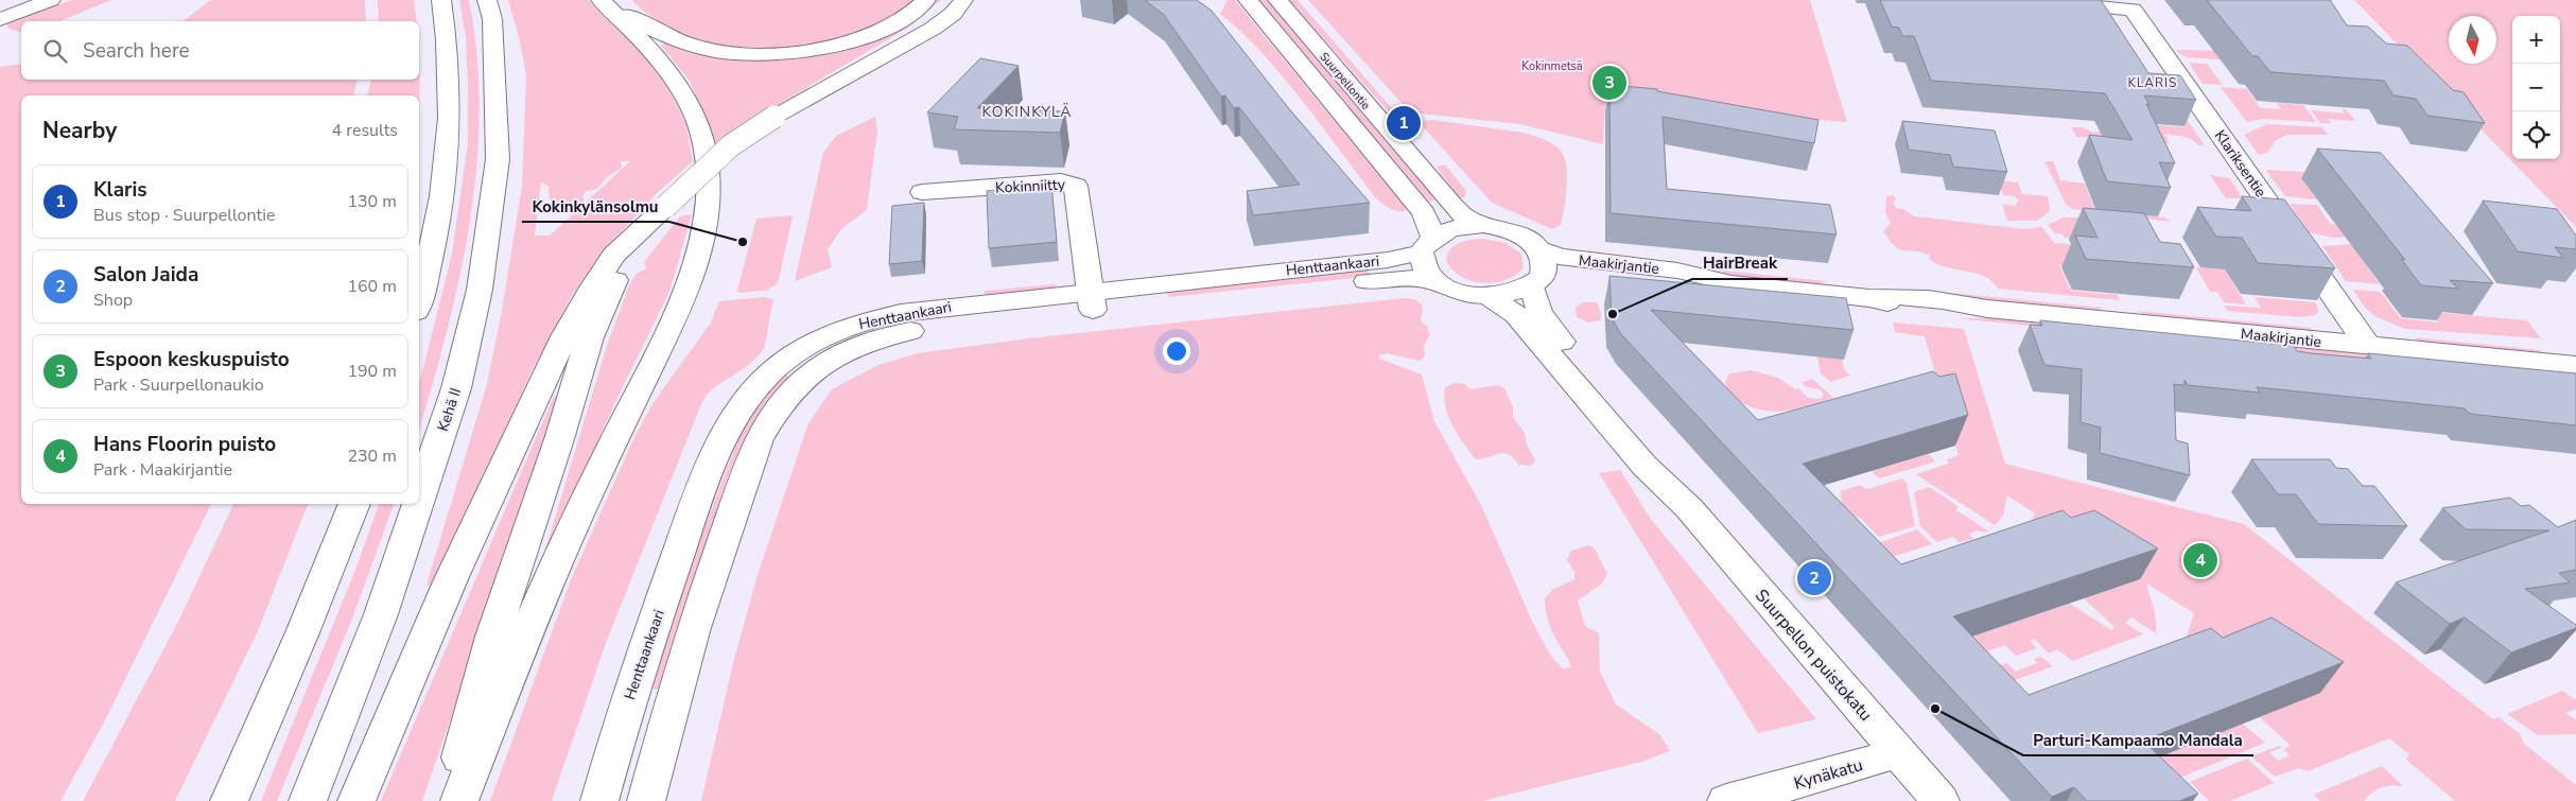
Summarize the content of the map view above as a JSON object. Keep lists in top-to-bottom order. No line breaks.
{"streets":{"main road":["Suurpellontie","Klariksentie","Kokinniitty","Maakirjantie","Henttaankaari","Kehä II","Suurpellon puistokatu","Kynäkatu"]},"crossings":[["Suurpellontie","Maakirjantie"],["Suurpellontie","Henttaankaari"],["Suurpellontie","Suurpellon puistokatu"],["Klariksentie","Maakirjantie"],["Kokinniitty","Henttaankaari"],["Maakirjantie","Henttaankaari"],["Maakirjantie","Suurpellon puistokatu"],["Henttaankaari","Suurpellon puistokatu"],["Suurpellon puistokatu","Kynäkatu"]],"districts":["KLARIS","KOKINKYLÄ"],"parks":["Kokinmetsä"],"places":["Kokinkylänsolmu","HairBreak","Parturi-Kampaamo Mandala"],"north":"bottom","page":{"map_buttons":["+","−"],"search":"Search here","pins":["3","1","4","2"],"heading":["Nearby","4 results"],"list":[{"mark":"1","name":"Klaris","note":"Bus stop · Suurpellontie","value":"130 m"},{"mark":"2","name":"Salon Jaida","note":"Shop","value":"160 m"},{"mark":"3","name":"Espoon keskuspuisto","note":"Park · Suurpellonaukio","value":"190 m"},{"mark":"4","name":"Hans Floorin puisto","note":"Park · Maakirjantie","value":"230 m"}]}}
